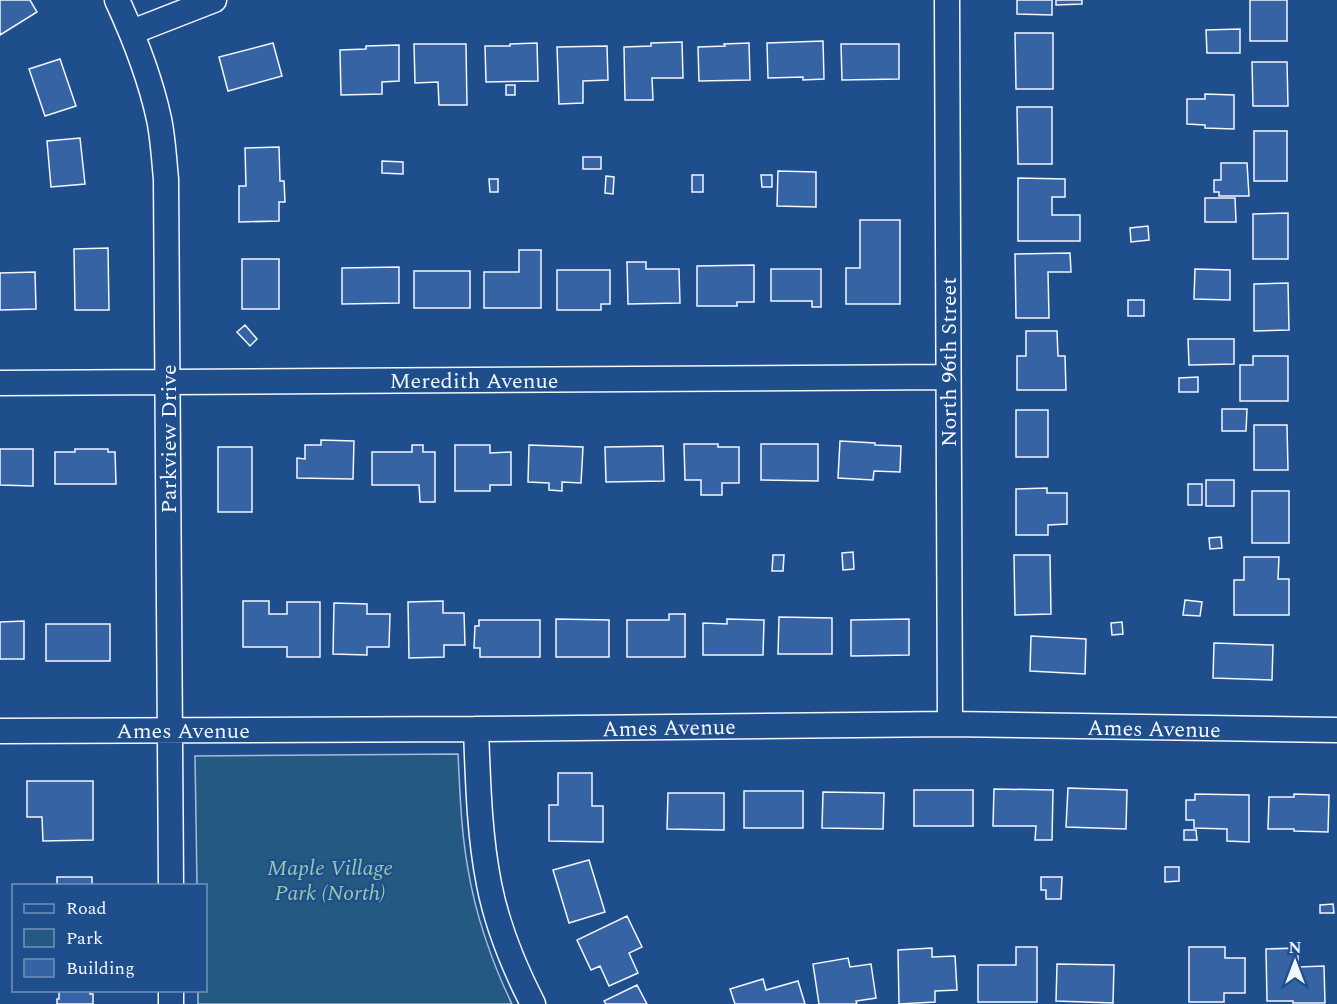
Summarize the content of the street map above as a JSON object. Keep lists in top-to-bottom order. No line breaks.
{"streets":{"street":["North 96th Street","Meredith Avenue","Parkview Drive","Ames Avenue"]},"crossings":[["North 96th Street","Meredith Avenue"],["North 96th Street","Ames Avenue"],["Meredith Avenue","Parkview Drive"],["Parkview Drive","Ames Avenue"]],"parks":["Maple Village Park (North)"],"legend":["Road","Park","Building"],"north":"top"}
